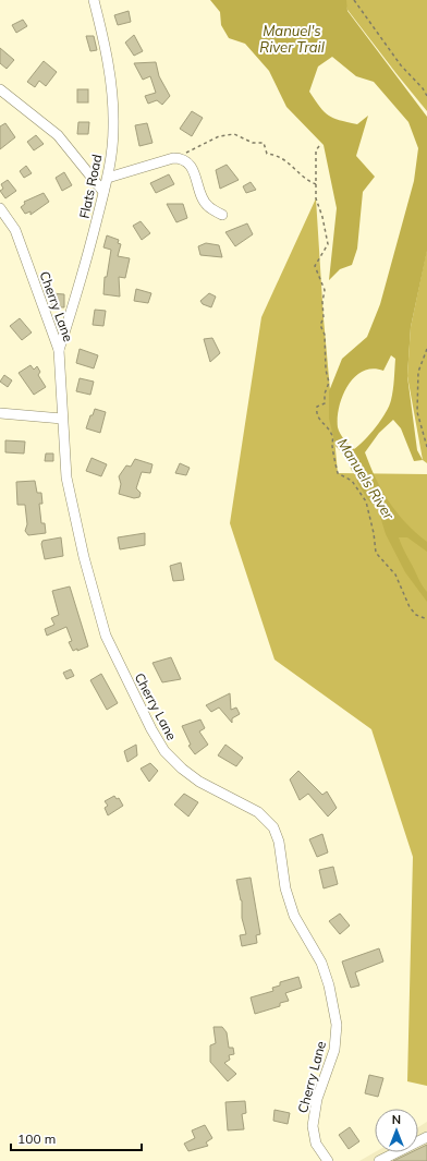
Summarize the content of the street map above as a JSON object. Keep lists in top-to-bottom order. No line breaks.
{"streets":{"street":["Flats Road","Cherry Lane"]},"crossings":[["Flats Road","Cherry Lane"]],"water":["Manuel's River Trail","Manuels River"],"scale_bar":"100 m","north":"top"}
